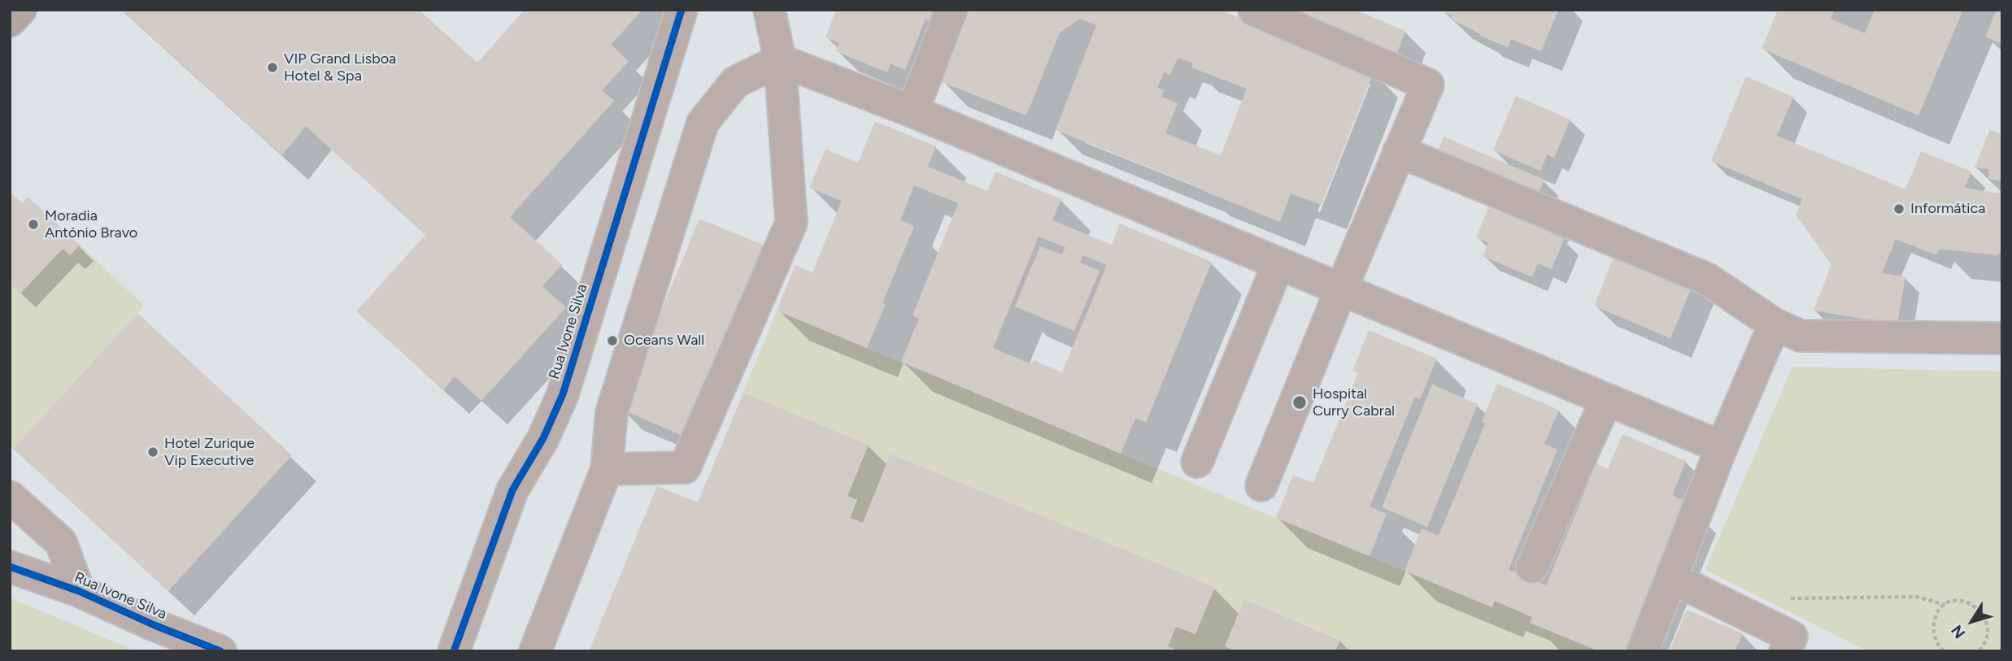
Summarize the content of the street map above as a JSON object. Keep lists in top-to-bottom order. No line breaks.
{"streets":{"street":["Rua Ivone Silva"]},"places":["VIP Grand Lisboa Hotel & Spa","Informática","Moradia António Bravo","Oceans Wall","Hospital Curry Cabral","Hotel Zurique Vip Executive"],"north":"bottom left"}
